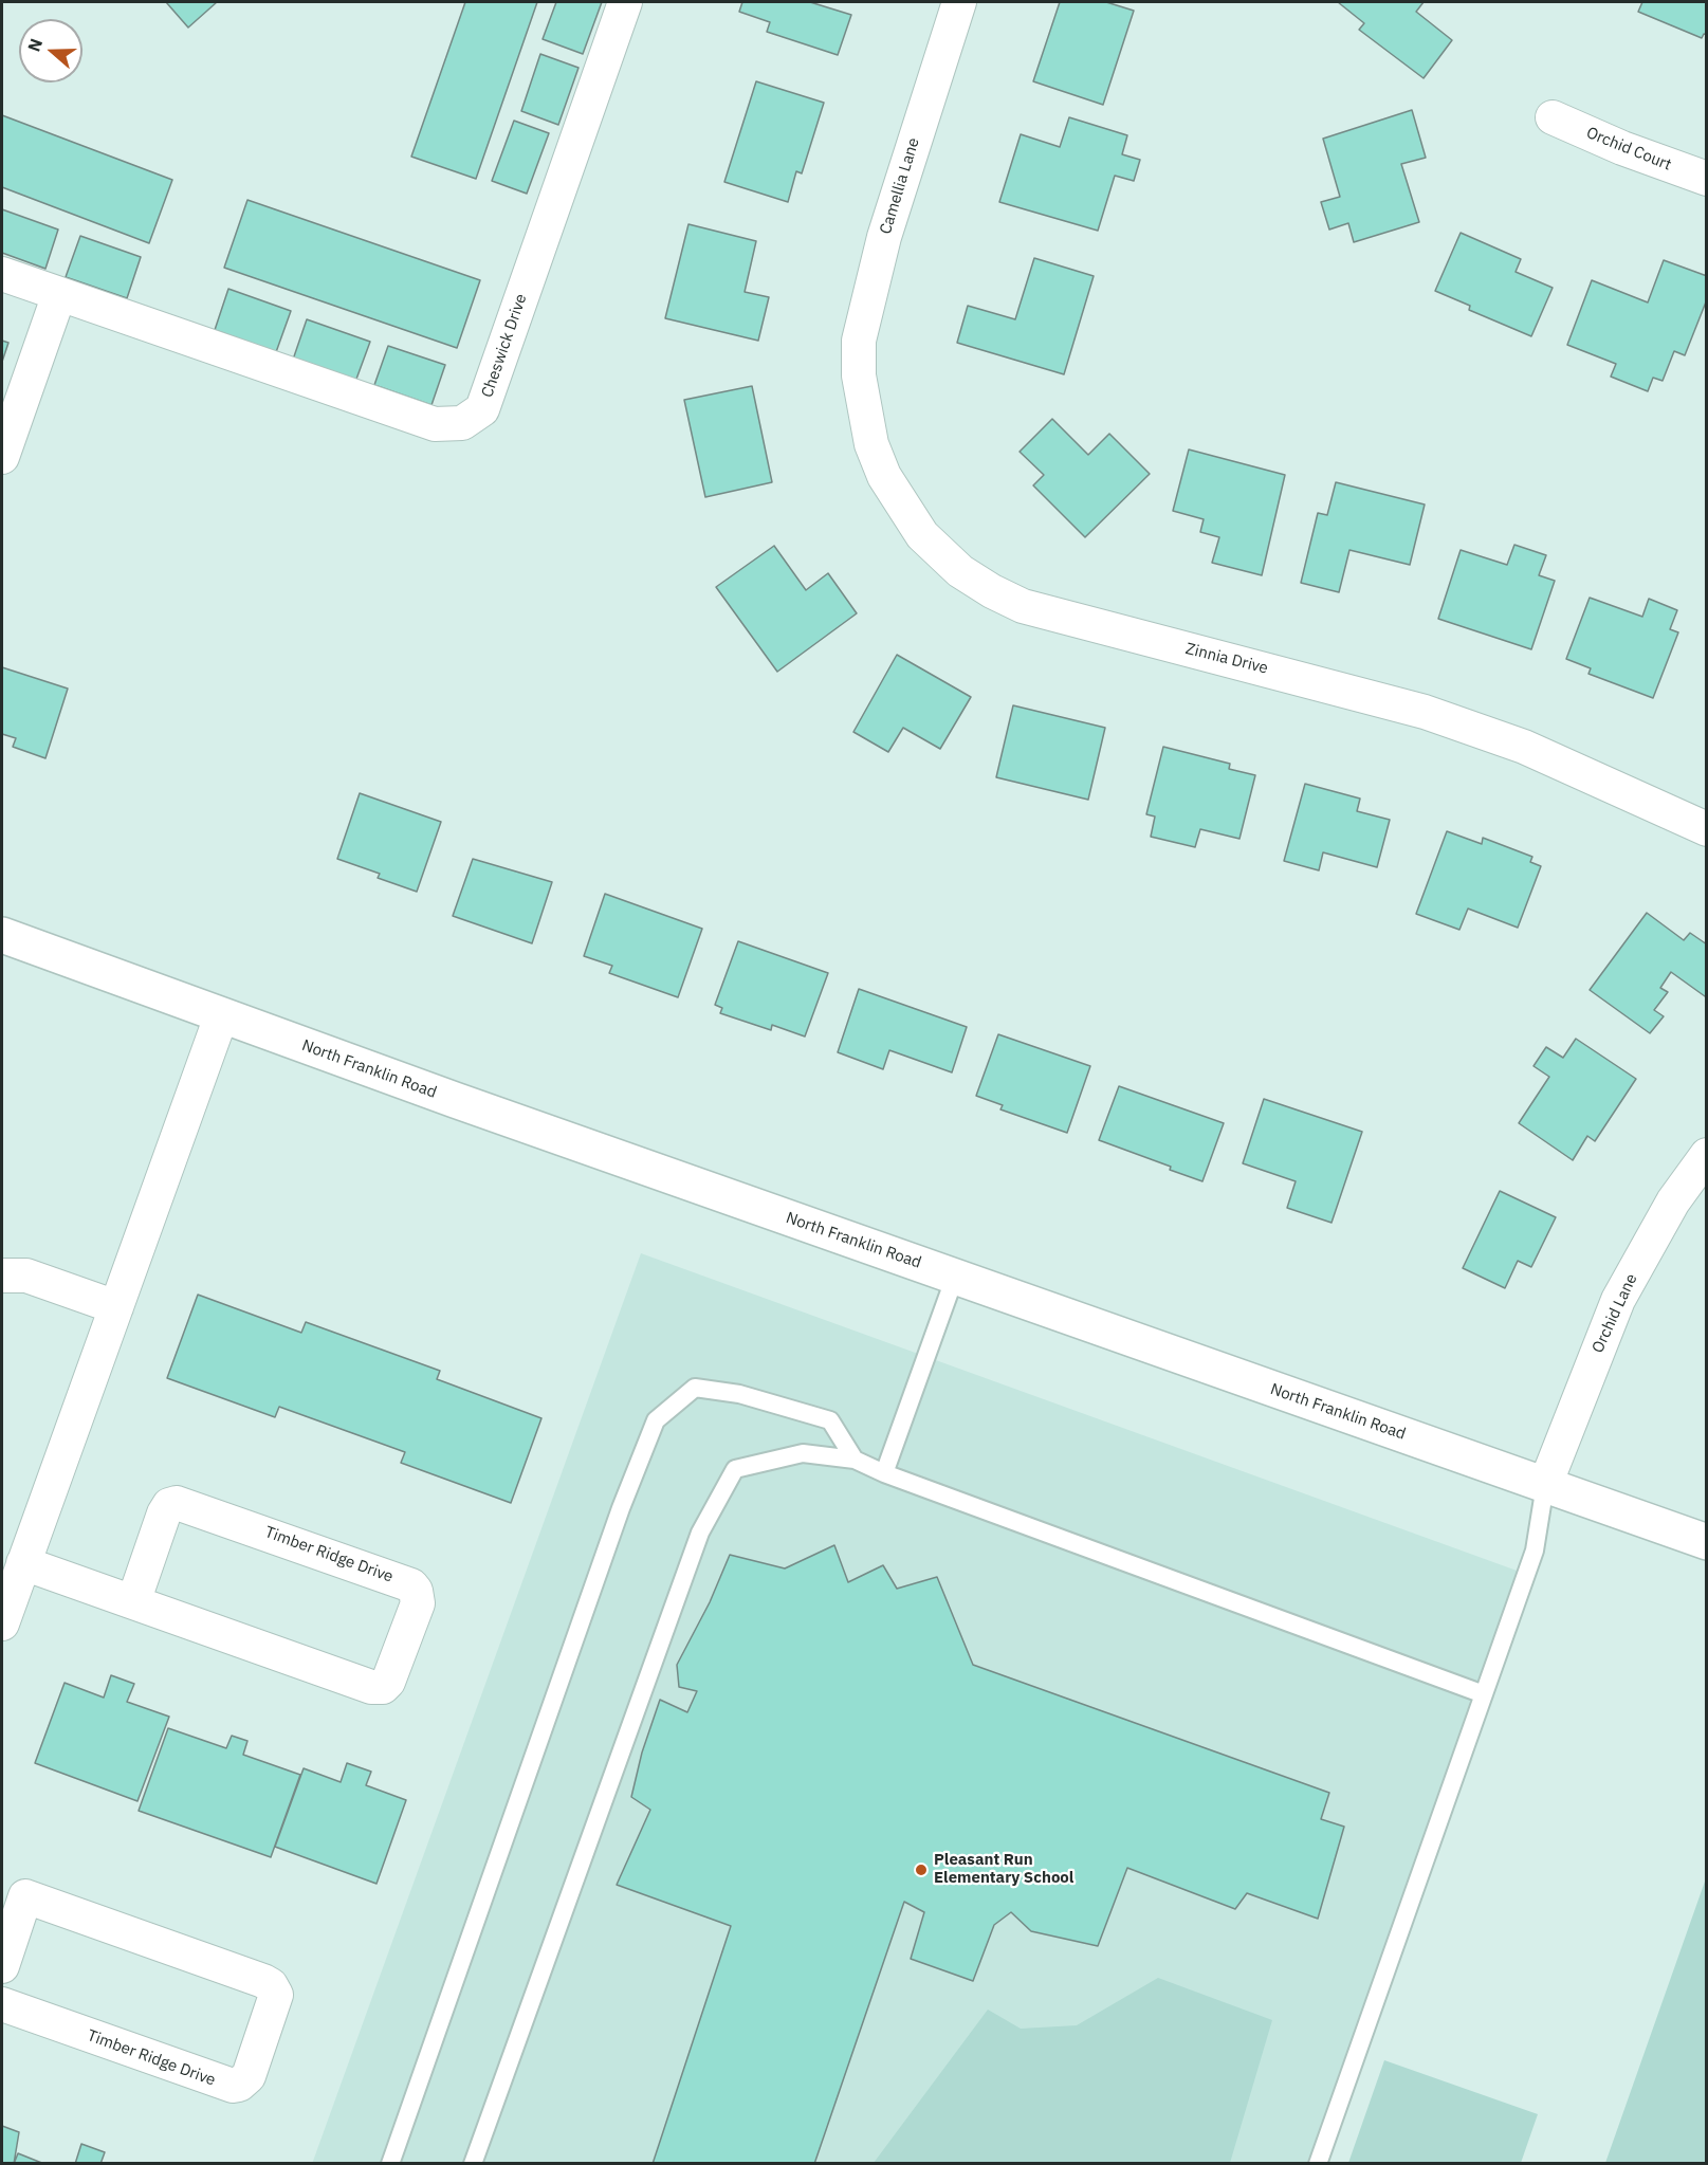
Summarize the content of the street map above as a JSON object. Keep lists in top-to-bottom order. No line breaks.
{"streets":{"main road":["North Franklin Road"],"street":["Orchid Court","Camellia Lane","Cheswick Drive","Zinnia Drive","Orchid Lane","Timber Ridge Drive"]},"crossings":[["Camellia Lane","Zinnia Drive"],["North Franklin Road","Orchid Lane"]],"places":["Pleasant Run Elementary School"],"north":"left"}
